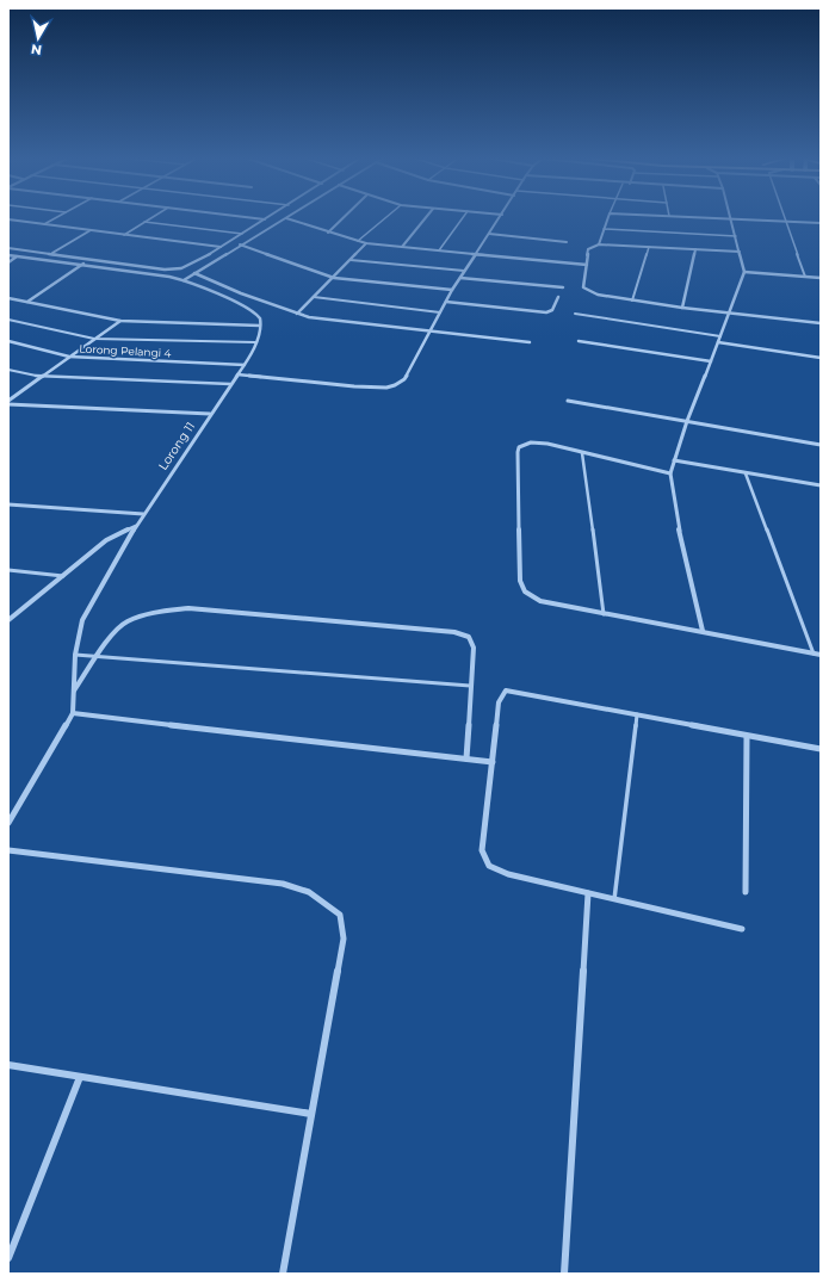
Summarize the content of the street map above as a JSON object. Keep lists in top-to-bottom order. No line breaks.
{"streets":{"street":["Lorong Pelangi 4","Lorong 11"]},"crossings":[["Lorong Pelangi 4","Lorong 11"]],"north":"bottom"}
